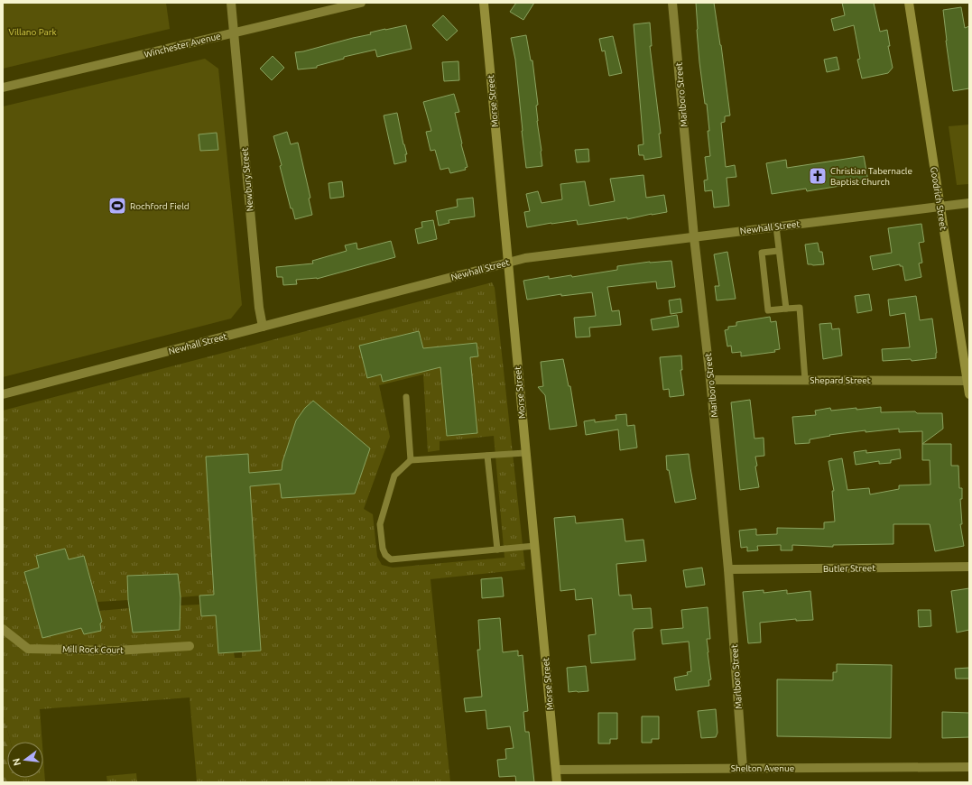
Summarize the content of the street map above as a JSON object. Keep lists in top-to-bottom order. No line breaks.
{"streets":{"main road":["Morse Street","Goodrich Street"],"street":["Winchester Avenue","Marlboro Street","Newbury Street","Newhall Street","Shepard Street","Butler Street","Mill Rock Court","Shelton Avenue"]},"crossings":[["Winchester Avenue","Newbury Street"],["Marlboro Street","Newhall Street"],["Marlboro Street","Shepard Street"],["Marlboro Street","Butler Street"],["Marlboro Street","Shelton Avenue"],["Morse Street","Newhall Street"],["Morse Street","Shelton Avenue"],["Newbury Street","Newhall Street"],["Goodrich Street","Newhall Street"],["Goodrich Street","Shepard Street"]],"parks":["Villano Park"],"places":{"church":["Christian Tabernacle Baptist Church"],"sports":["Rochford Field"]},"north":"left"}
